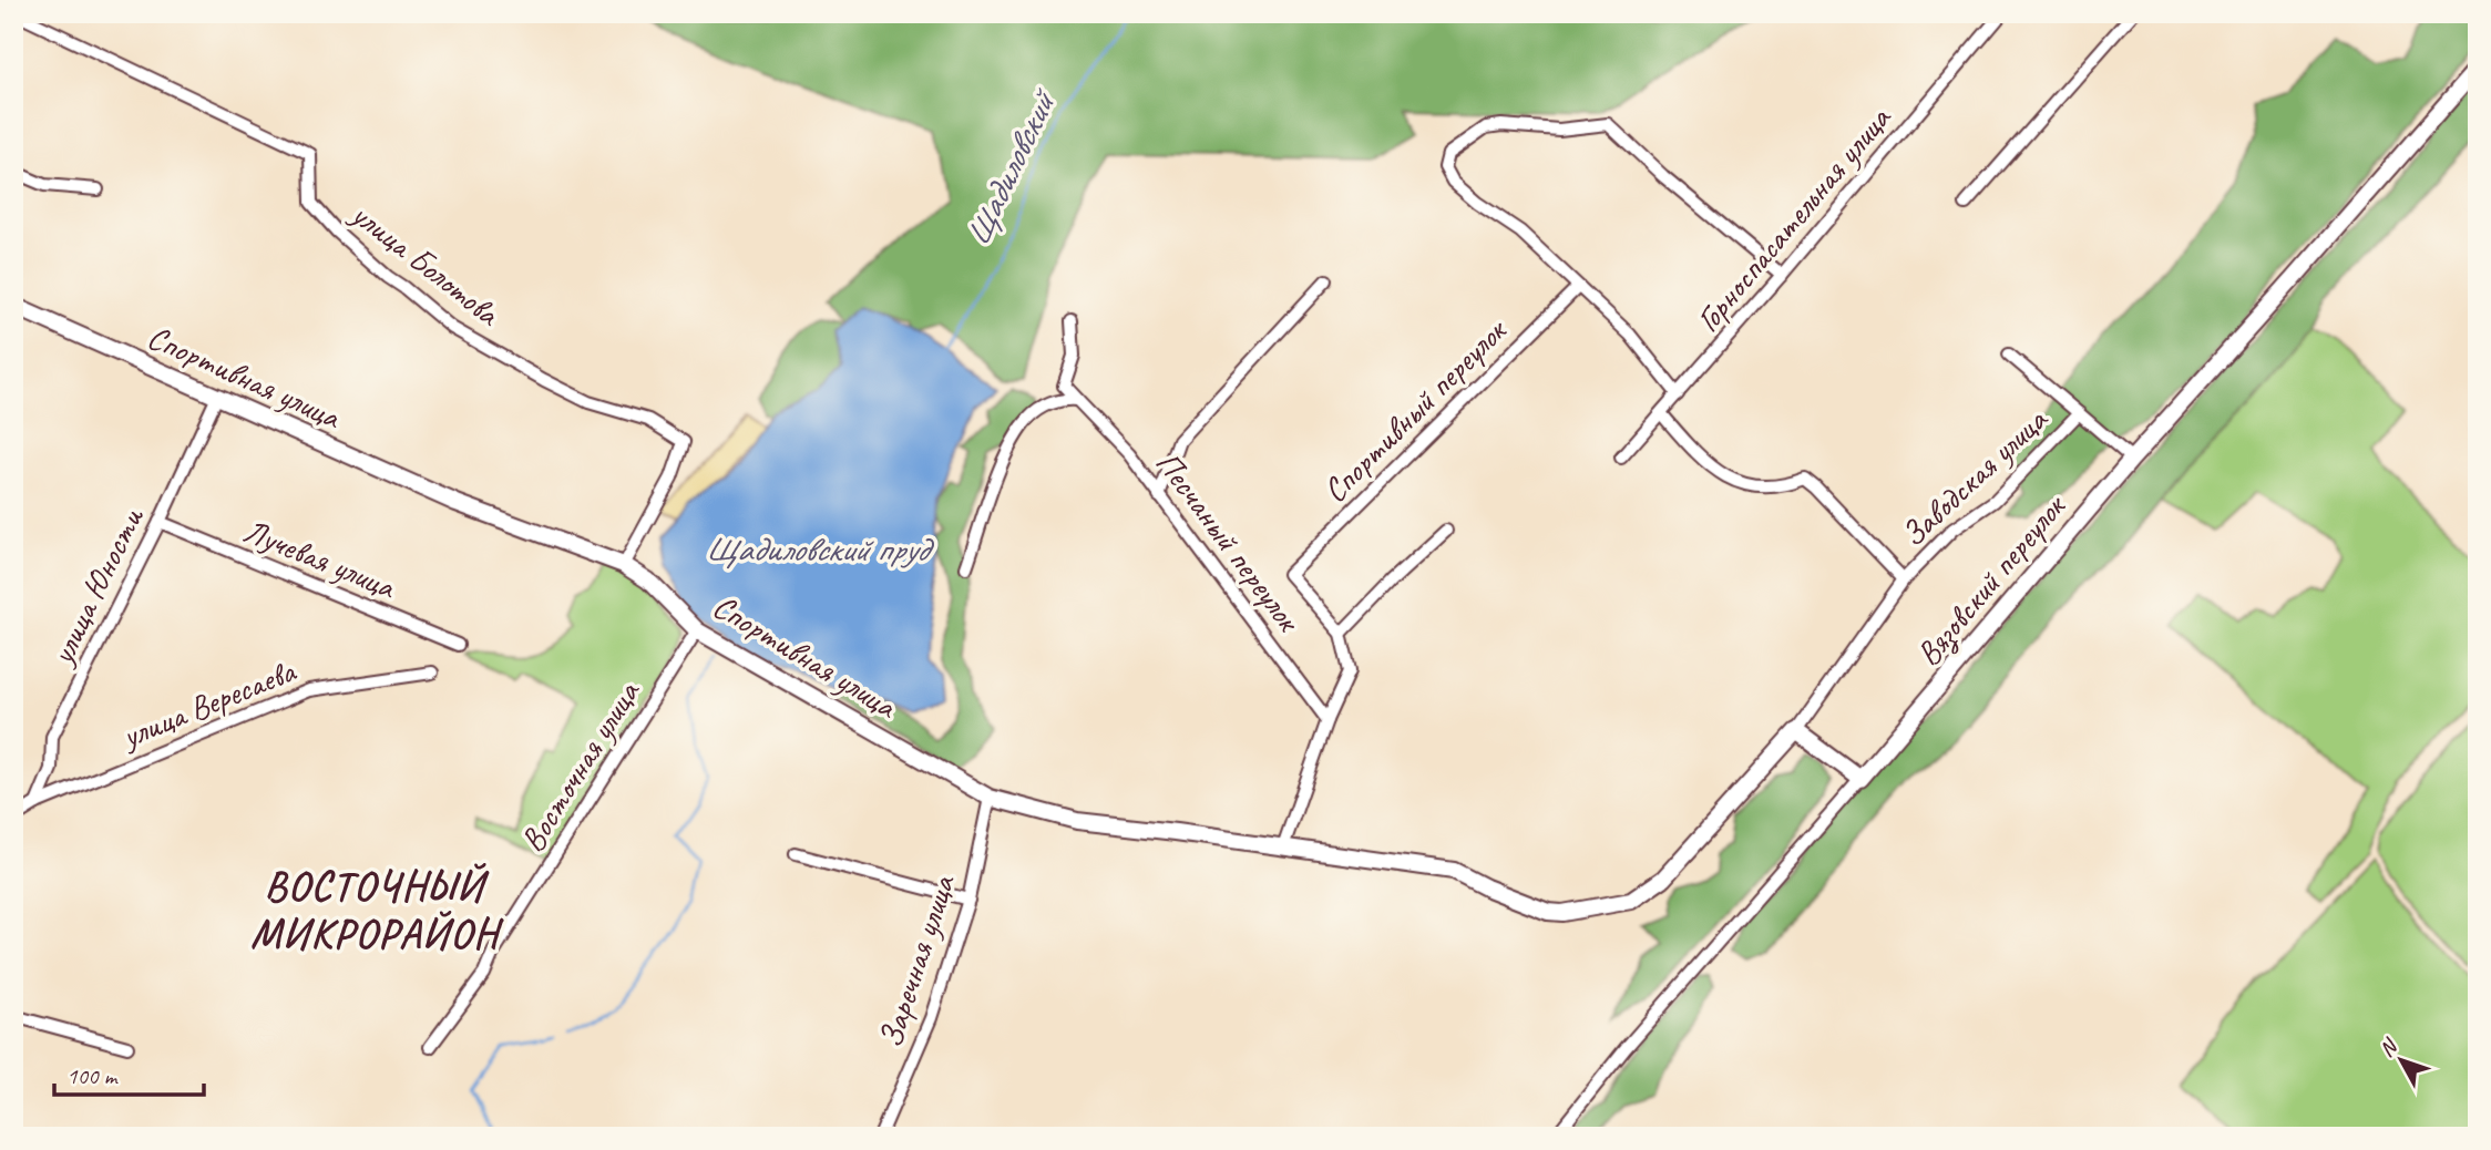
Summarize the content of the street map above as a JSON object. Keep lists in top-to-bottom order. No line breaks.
{"streets":{"street":["Горноспасательная улица","улица Болотова","Спортивная улица","Спортивный переулок","Заводская улица","Песчаный переулок","Лучевая улица","Вязовский переулок","улица Юности","улица Вересаева","Восточная улица","Заречная улица"]},"crossings":[["Горноспасательная улица","Заводская улица"],["улица Болотова","Спортивная улица"],["Спортивная улица","Заводская улица"],["Спортивная улица","улица Юности"],["Спортивная улица","Восточная улица"],["Спортивная улица","Заречная улица"],["Заводская улица","Вязовский переулок"],["Лучевая улица","улица Юности"],["улица Юности","улица Вересаева"]],"districts":["ВОСТОЧНЫЙ МИКРОРАЙОН"],"water":["Щадиловский","Щадиловский пруд"],"scale_bar":"100 m","north":"top left"}
